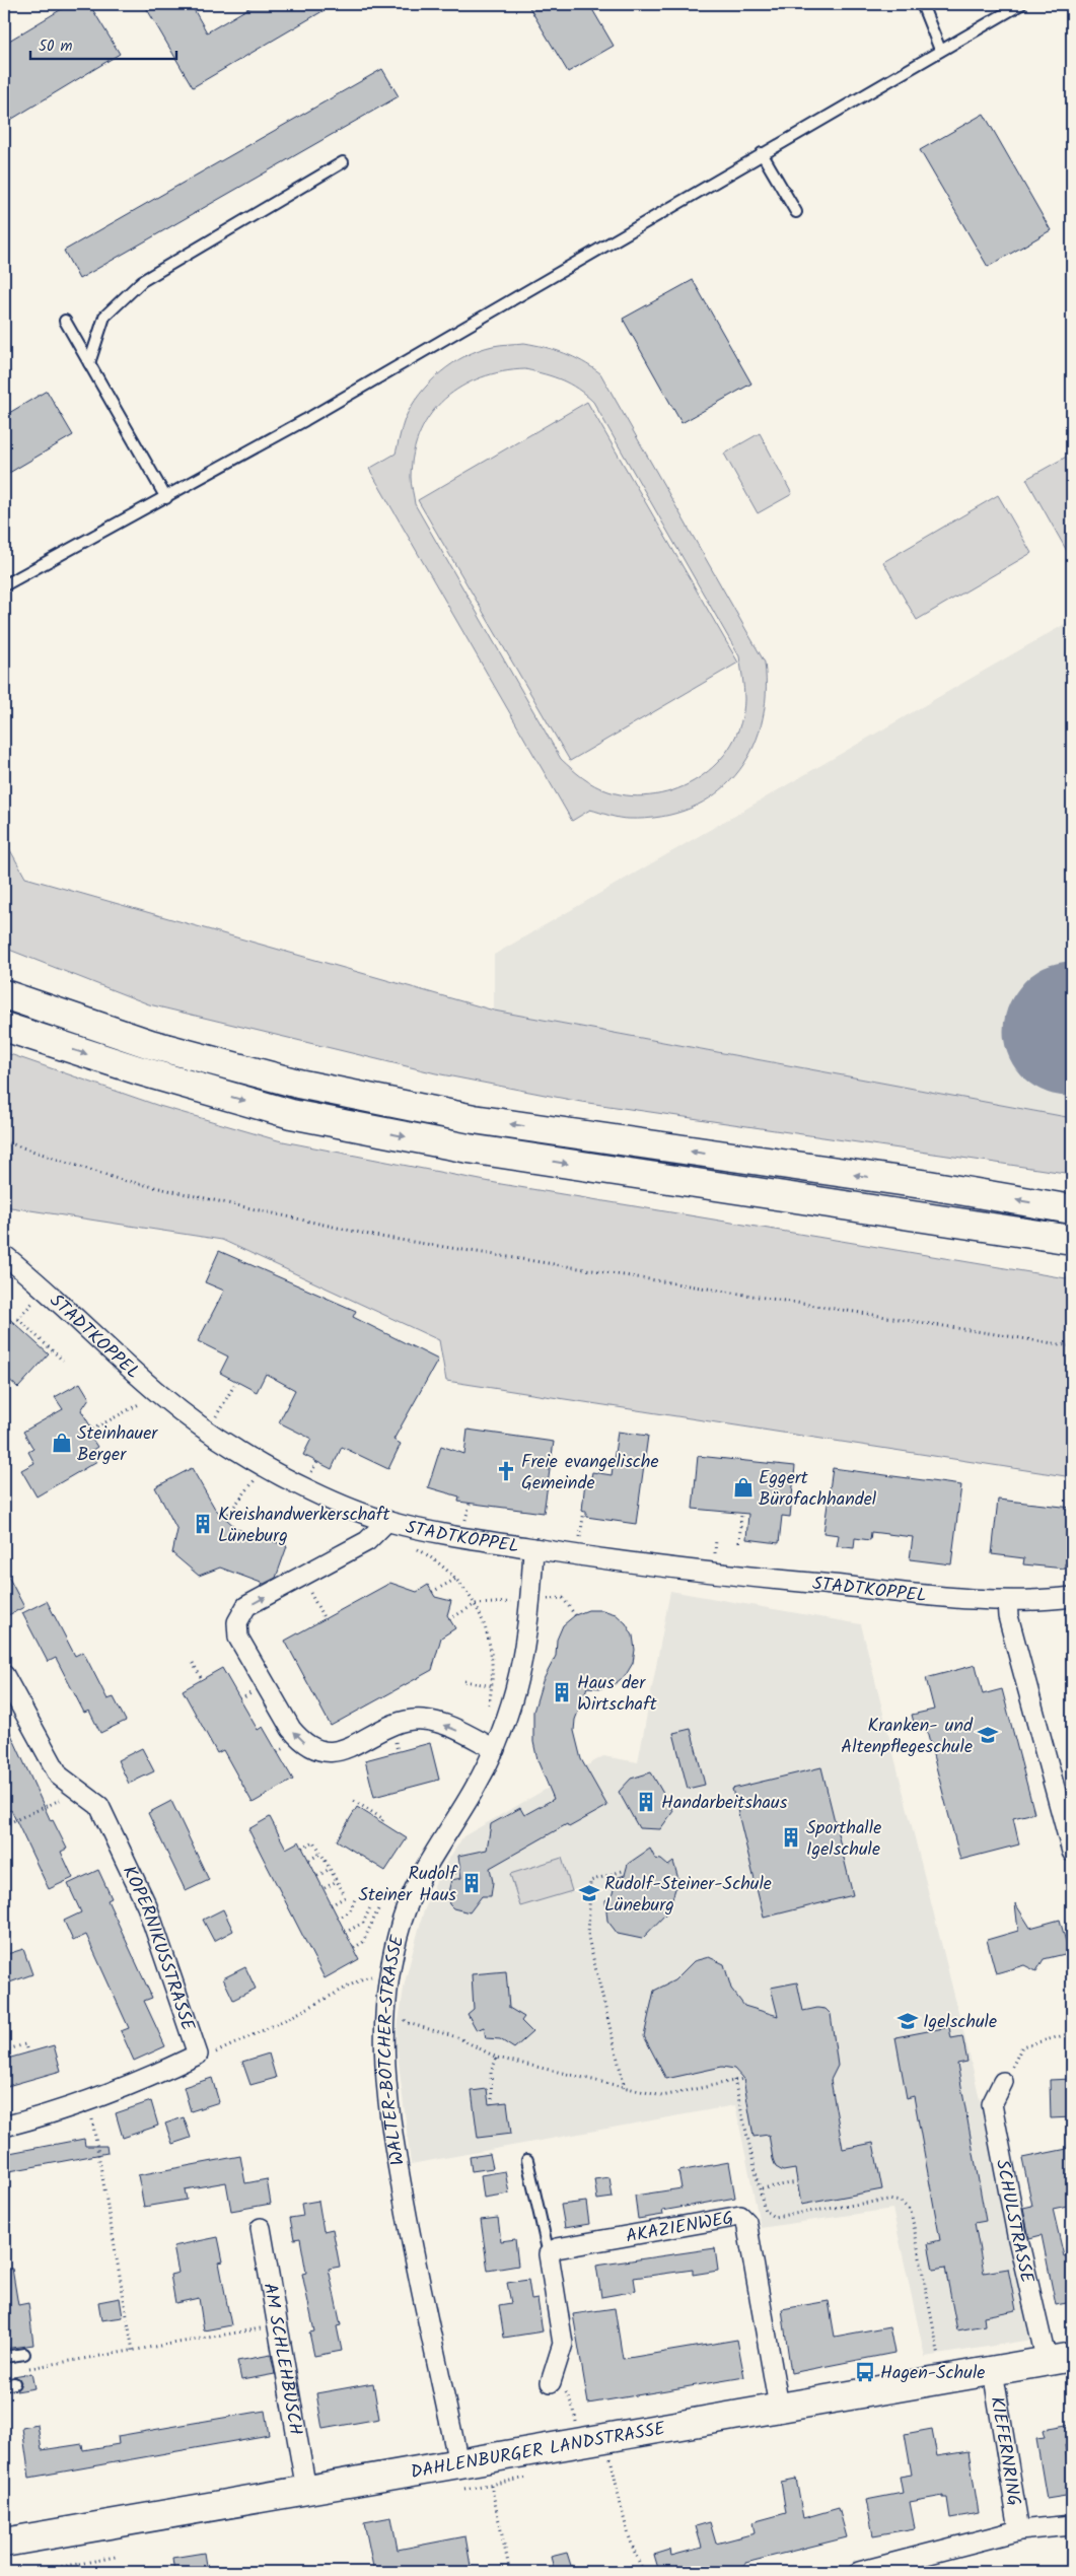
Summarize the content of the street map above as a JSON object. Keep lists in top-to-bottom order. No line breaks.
{"streets":{"main road":["DAHLENBURGER LANDSTRASSE"],"street":["STADTKOPPEL","KOPERNIKUSSTRASSE","WALTER-BÖTCHER-STRASSE","SCHULSTRASSE","AKAZIENWEG","AM SCHLEHBUSCH","KIEFERNRING"]},"crossings":[["STADTKOPPEL","WALTER-BÖTCHER-STRASSE"],["WALTER-BÖTCHER-STRASSE","DAHLENBURGER LANDSTRASSE"],["SCHULSTRASSE","DAHLENBURGER LANDSTRASSE"],["AKAZIENWEG","DAHLENBURGER LANDSTRASSE"],["AM SCHLEHBUSCH","DAHLENBURGER LANDSTRASSE"],["DAHLENBURGER LANDSTRASSE","KIEFERNRING"]],"places":{"shop":["Steinhauer Berger","Eggert Bürofachhandel"],"church":["Freie evangelische Gemeinde"],"building":["Kreishandwerkerschaft Lüneburg","Haus der Wirtschaft","Handarbeitshaus","Sporthalle Igelschule","Rudolf Steiner Haus"],"school or university":["Kranken- und Altenpflegeschule","Rudolf-Steiner-Schule Lüneburg","Igelschule"],"bus stop":["Hagen-Schule"]},"scale_bar":"50 m"}
